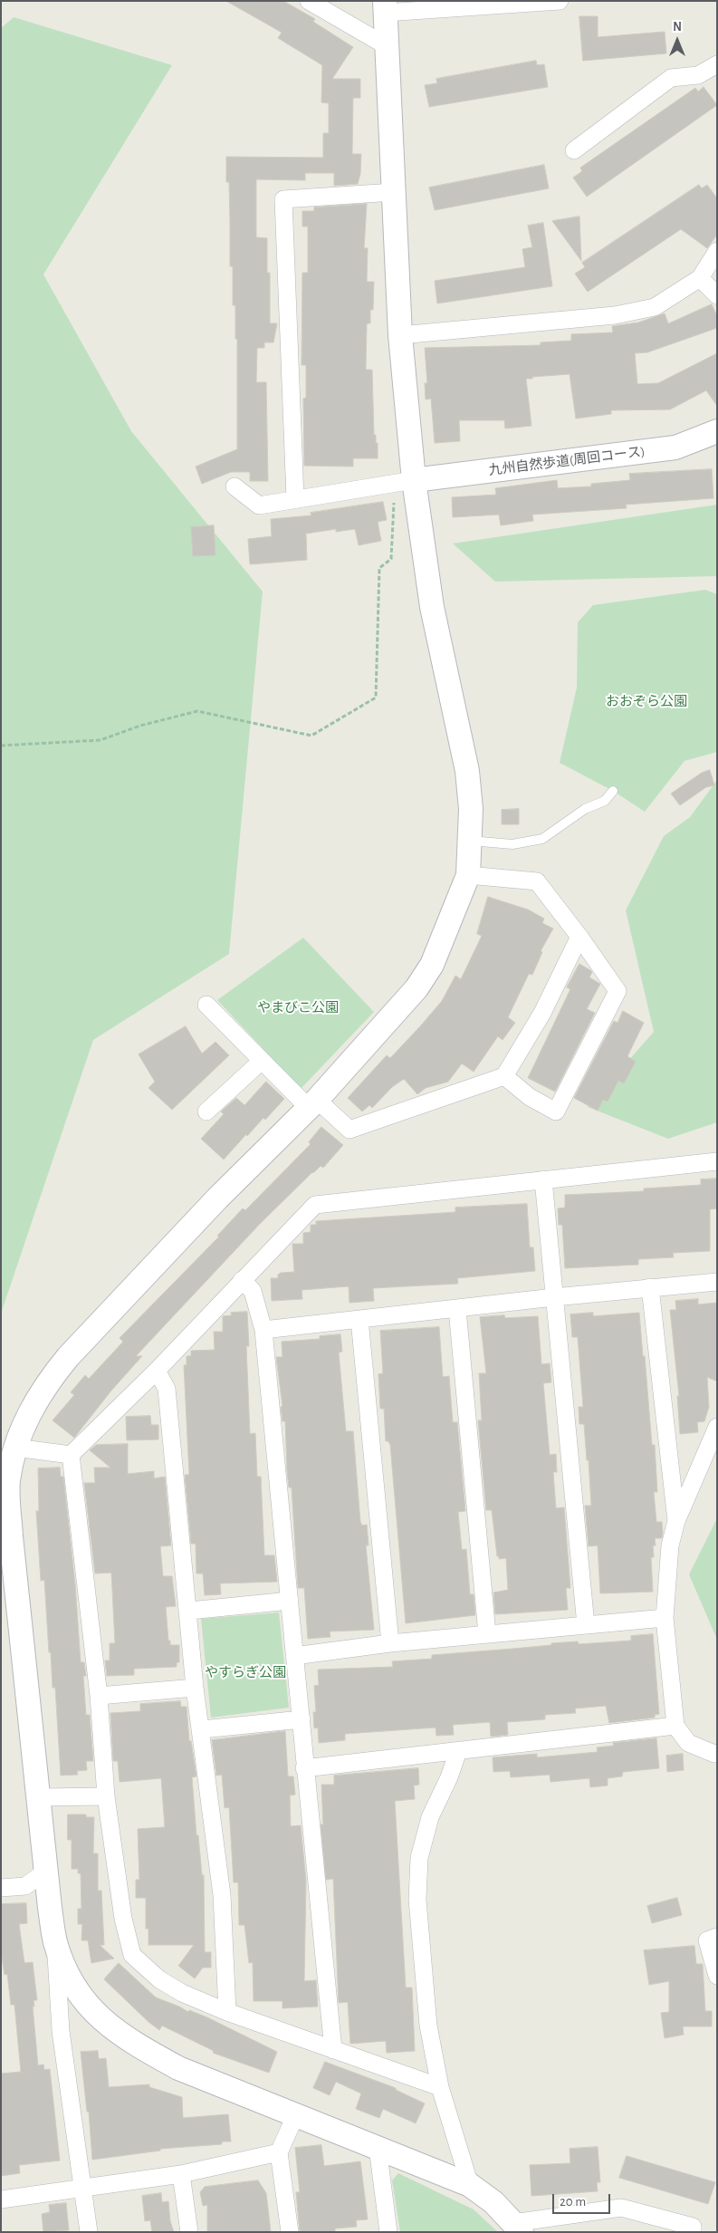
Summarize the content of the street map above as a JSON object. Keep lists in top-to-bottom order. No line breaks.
{"streets":{"street":["九州自然歩道(周回コース)"]},"parks":["おおぞら公園","やまびこ公園","やすらぎ公園"],"scale_bar":"20 m","north":"top"}
